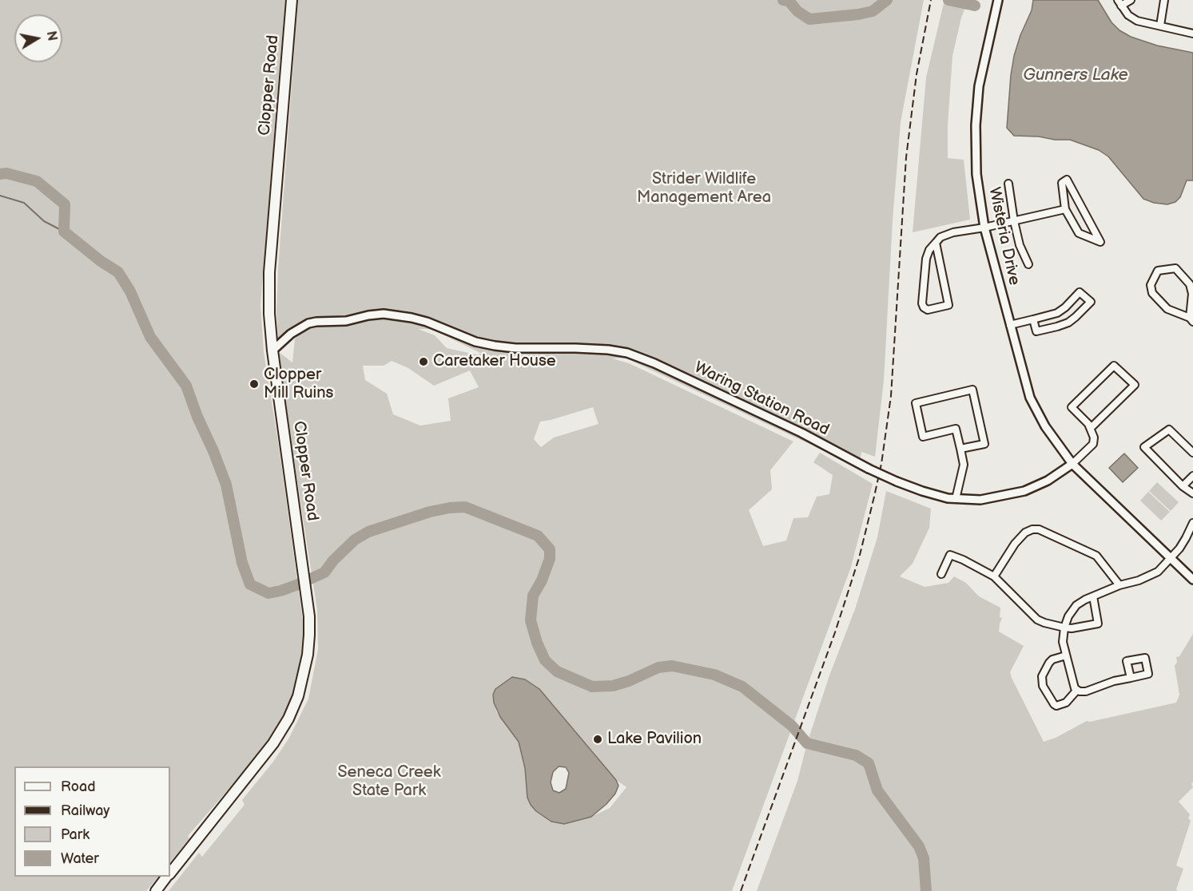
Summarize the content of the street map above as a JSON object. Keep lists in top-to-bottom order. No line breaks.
{"streets":{"main road":["Clopper Road"],"street":["Wisteria Drive","Waring Station Road"]},"crossings":[["Clopper Road","Waring Station Road"],["Wisteria Drive","Waring Station Road"]],"water":["Gunners Lake"],"parks":["Strider Wildlife Management Area","Seneca Creek State Park"],"places":["Caretaker House","Clopper Mill Ruins","Lake Pavilion"],"legend":["Road","Railway","Park","Water"],"north":"right"}
